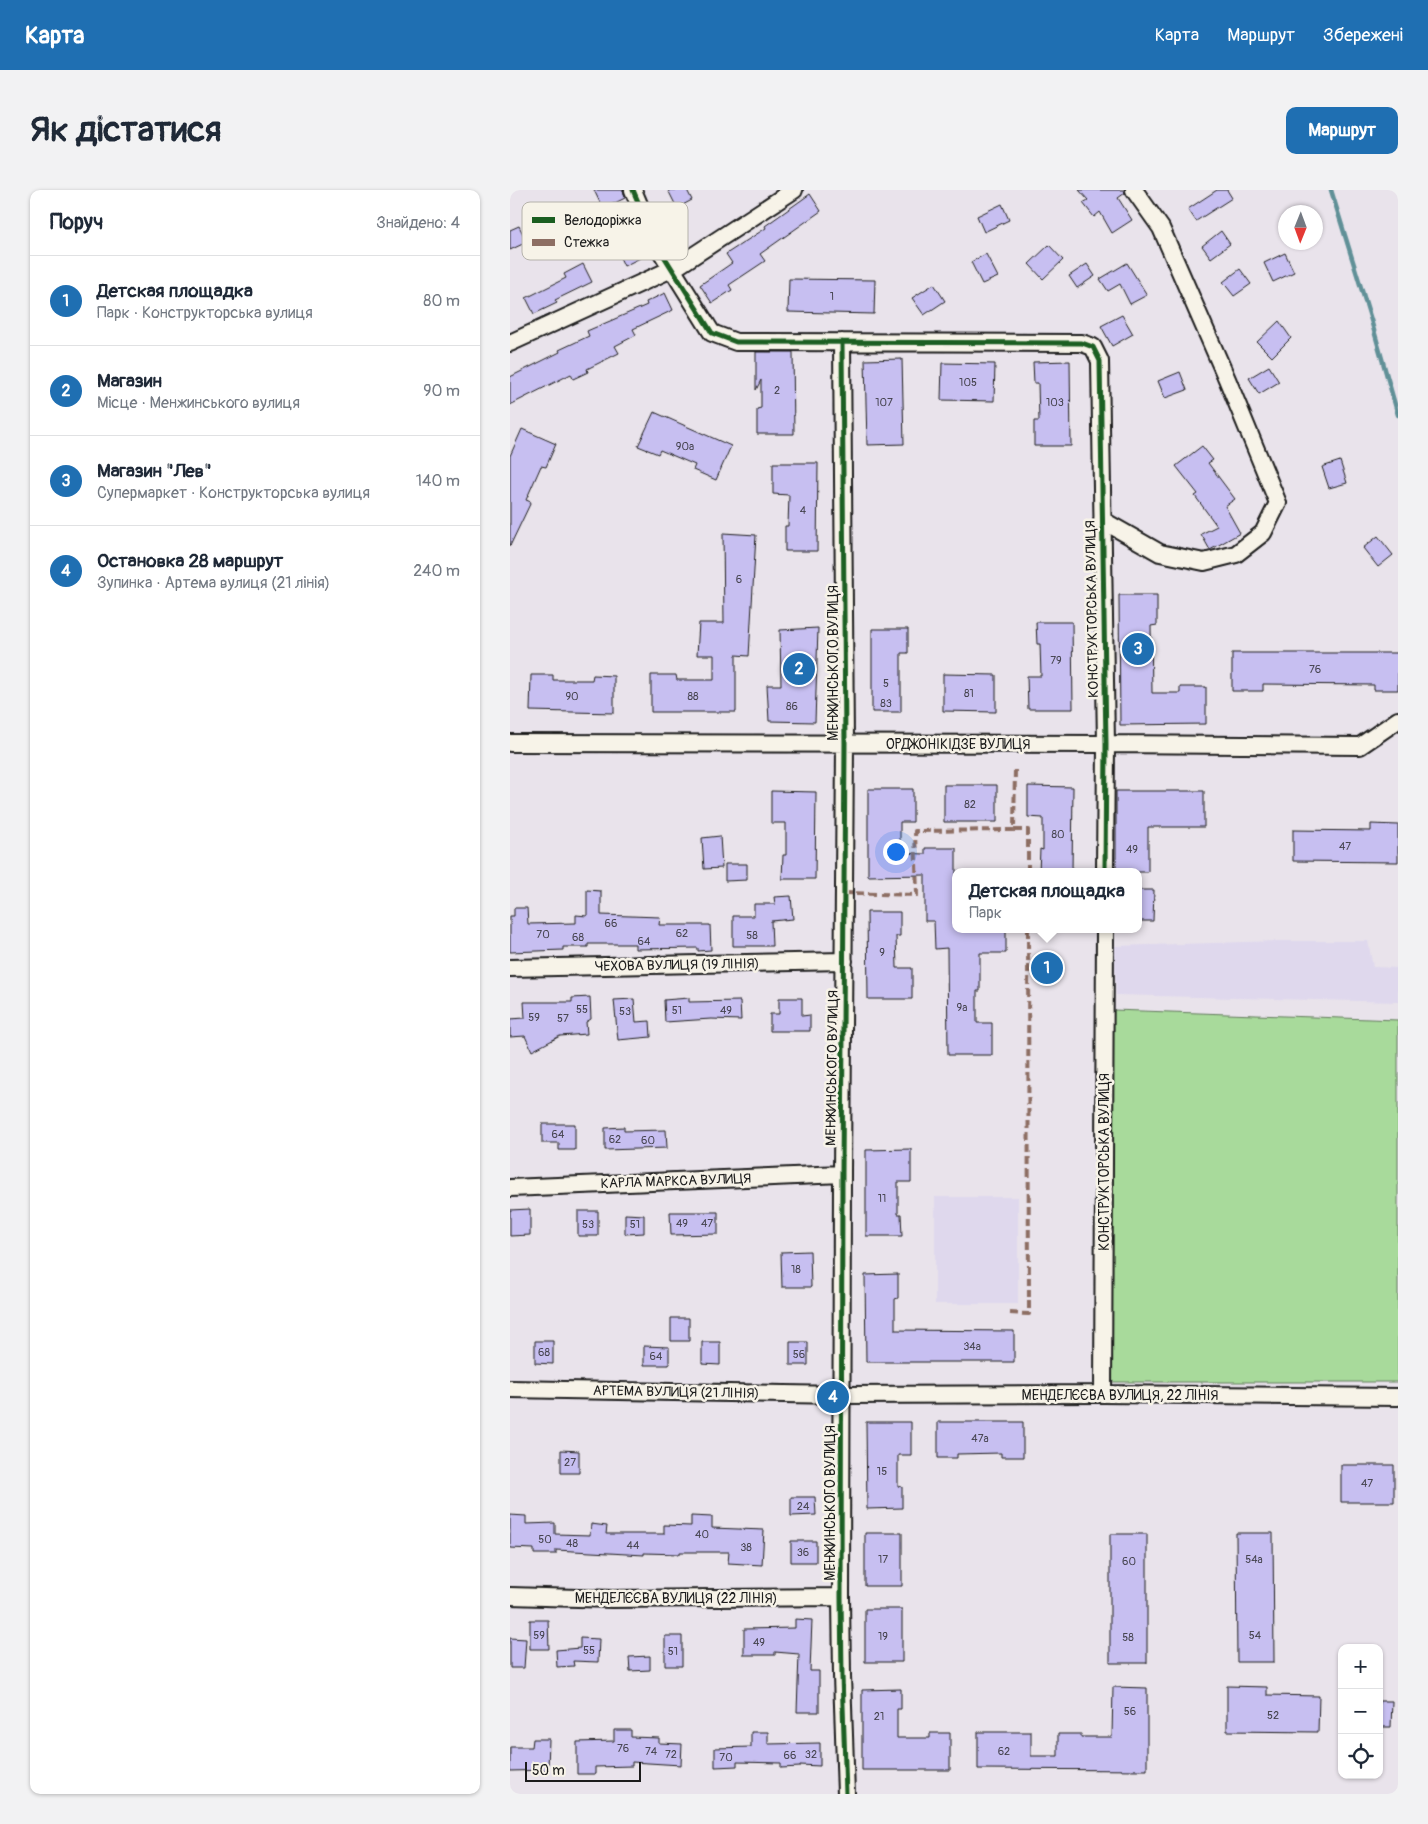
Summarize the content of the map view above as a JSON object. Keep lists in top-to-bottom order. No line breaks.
{"streets":{"street":["КОНСТРУКТОРСЬКА ВУЛИЦЯ","МЕНЖИНСЬКОГО ВУЛИЦЯ","ОРДЖОНІКІДЗЕ ВУЛИЦЯ","ЧЕХОВА ВУЛИЦЯ (19 ЛIНIЯ)","КАРЛА МАРКСА ВУЛИЦЯ","АРТЕМА ВУЛИЦЯ (21 ЛIНIЯ)","МЕНДЕЛЄЄВА ВУЛИЦЯ, 22 ЛІНІЯ","МЕНДЕЛЄЄВА ВУЛИЦЯ (22 ЛIНIЯ)"]},"crossings":[["КОНСТРУКТОРСЬКА ВУЛИЦЯ","МЕНЖИНСЬКОГО ВУЛИЦЯ"],["КОНСТРУКТОРСЬКА ВУЛИЦЯ","ОРДЖОНІКІДЗЕ ВУЛИЦЯ"],["КОНСТРУКТОРСЬКА ВУЛИЦЯ","МЕНДЕЛЄЄВА ВУЛИЦЯ, 22 ЛІНІЯ"],["МЕНЖИНСЬКОГО ВУЛИЦЯ","ОРДЖОНІКІДЗЕ ВУЛИЦЯ"],["МЕНЖИНСЬКОГО ВУЛИЦЯ","ЧЕХОВА ВУЛИЦЯ (19 ЛIНIЯ)"],["МЕНЖИНСЬКОГО ВУЛИЦЯ","КАРЛА МАРКСА ВУЛИЦЯ"],["МЕНЖИНСЬКОГО ВУЛИЦЯ","АРТЕМА ВУЛИЦЯ (21 ЛIНIЯ)"],["МЕНЖИНСЬКОГО ВУЛИЦЯ","МЕНДЕЛЄЄВА ВУЛИЦЯ, 22 ЛІНІЯ"],["МЕНЖИНСЬКОГО ВУЛИЦЯ","МЕНДЕЛЄЄВА ВУЛИЦЯ (22 ЛIНIЯ)"],["АРТЕМА ВУЛИЦЯ (21 ЛIНIЯ)","МЕНДЕЛЄЄВА ВУЛИЦЯ, 22 ЛІНІЯ"]],"house_numbers":["1","105","2","107","103","90а","4","6","79","76","5","81","90","88","83","86","82","80","47","49","66","62","70","58","68","64","9","9а","55","51","49","53","59","57","64","62","60","11","49","47","53","51","18","34а","68","56","64","47а","27","15","47","24","40","50","48","44","38","36","17","54а","60","59","54","19","58","49","55","51","56","52","21","76","74","62","72","32","66","70"],"legend":["Велодоріжка","Стежка"],"scale_bar":"50 m","north":"bottom","page":{"header":"Карта","nav":["Карта","Маршрут","Збережені"],"buttons":"Маршрут","title":"Як дістатися","heading":["Поруч","Знайдено: 4"],"list":[{"mark":"1","name":"Детская площадка","note":"Парк · Конструкторська вулиця","value":"80 m"},{"mark":"2","name":"Магазин","note":"Місце · Менжинського вулиця","value":"90 m"},{"mark":"3","name":"Магазин \"Лев\"","note":"Супермаркет · Конструкторська вулиця","value":"140 m"},{"mark":"4","name":"Остановка 28 маршрут","note":"Зупинка · Артема вулиця (21 лiнiя)","value":"240 m"}],"pins":["3","2","1","4"],"popup":["Детская площадка","Парк"],"map_buttons":["+","−"],"scale":"50 m"}}
